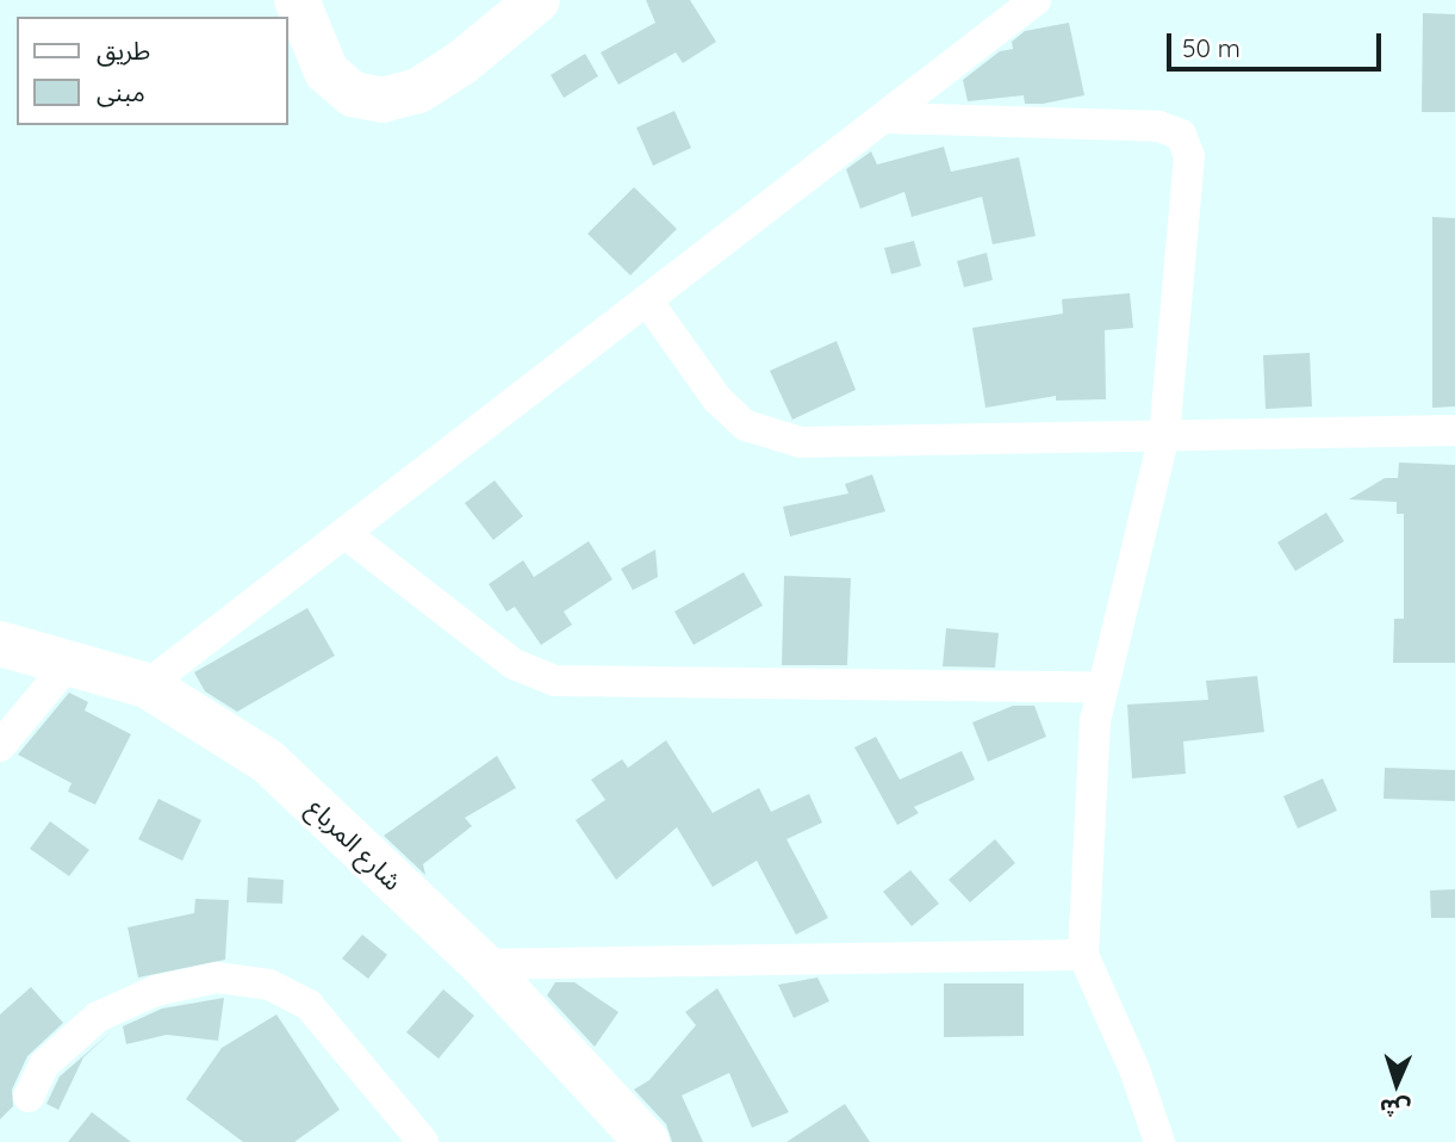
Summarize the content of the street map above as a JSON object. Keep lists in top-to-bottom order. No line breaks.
{"streets":{"street":["شارع المرباع"]},"legend":["طريق","مبنى"],"scale_bar":"50 m","north":"bottom"}
